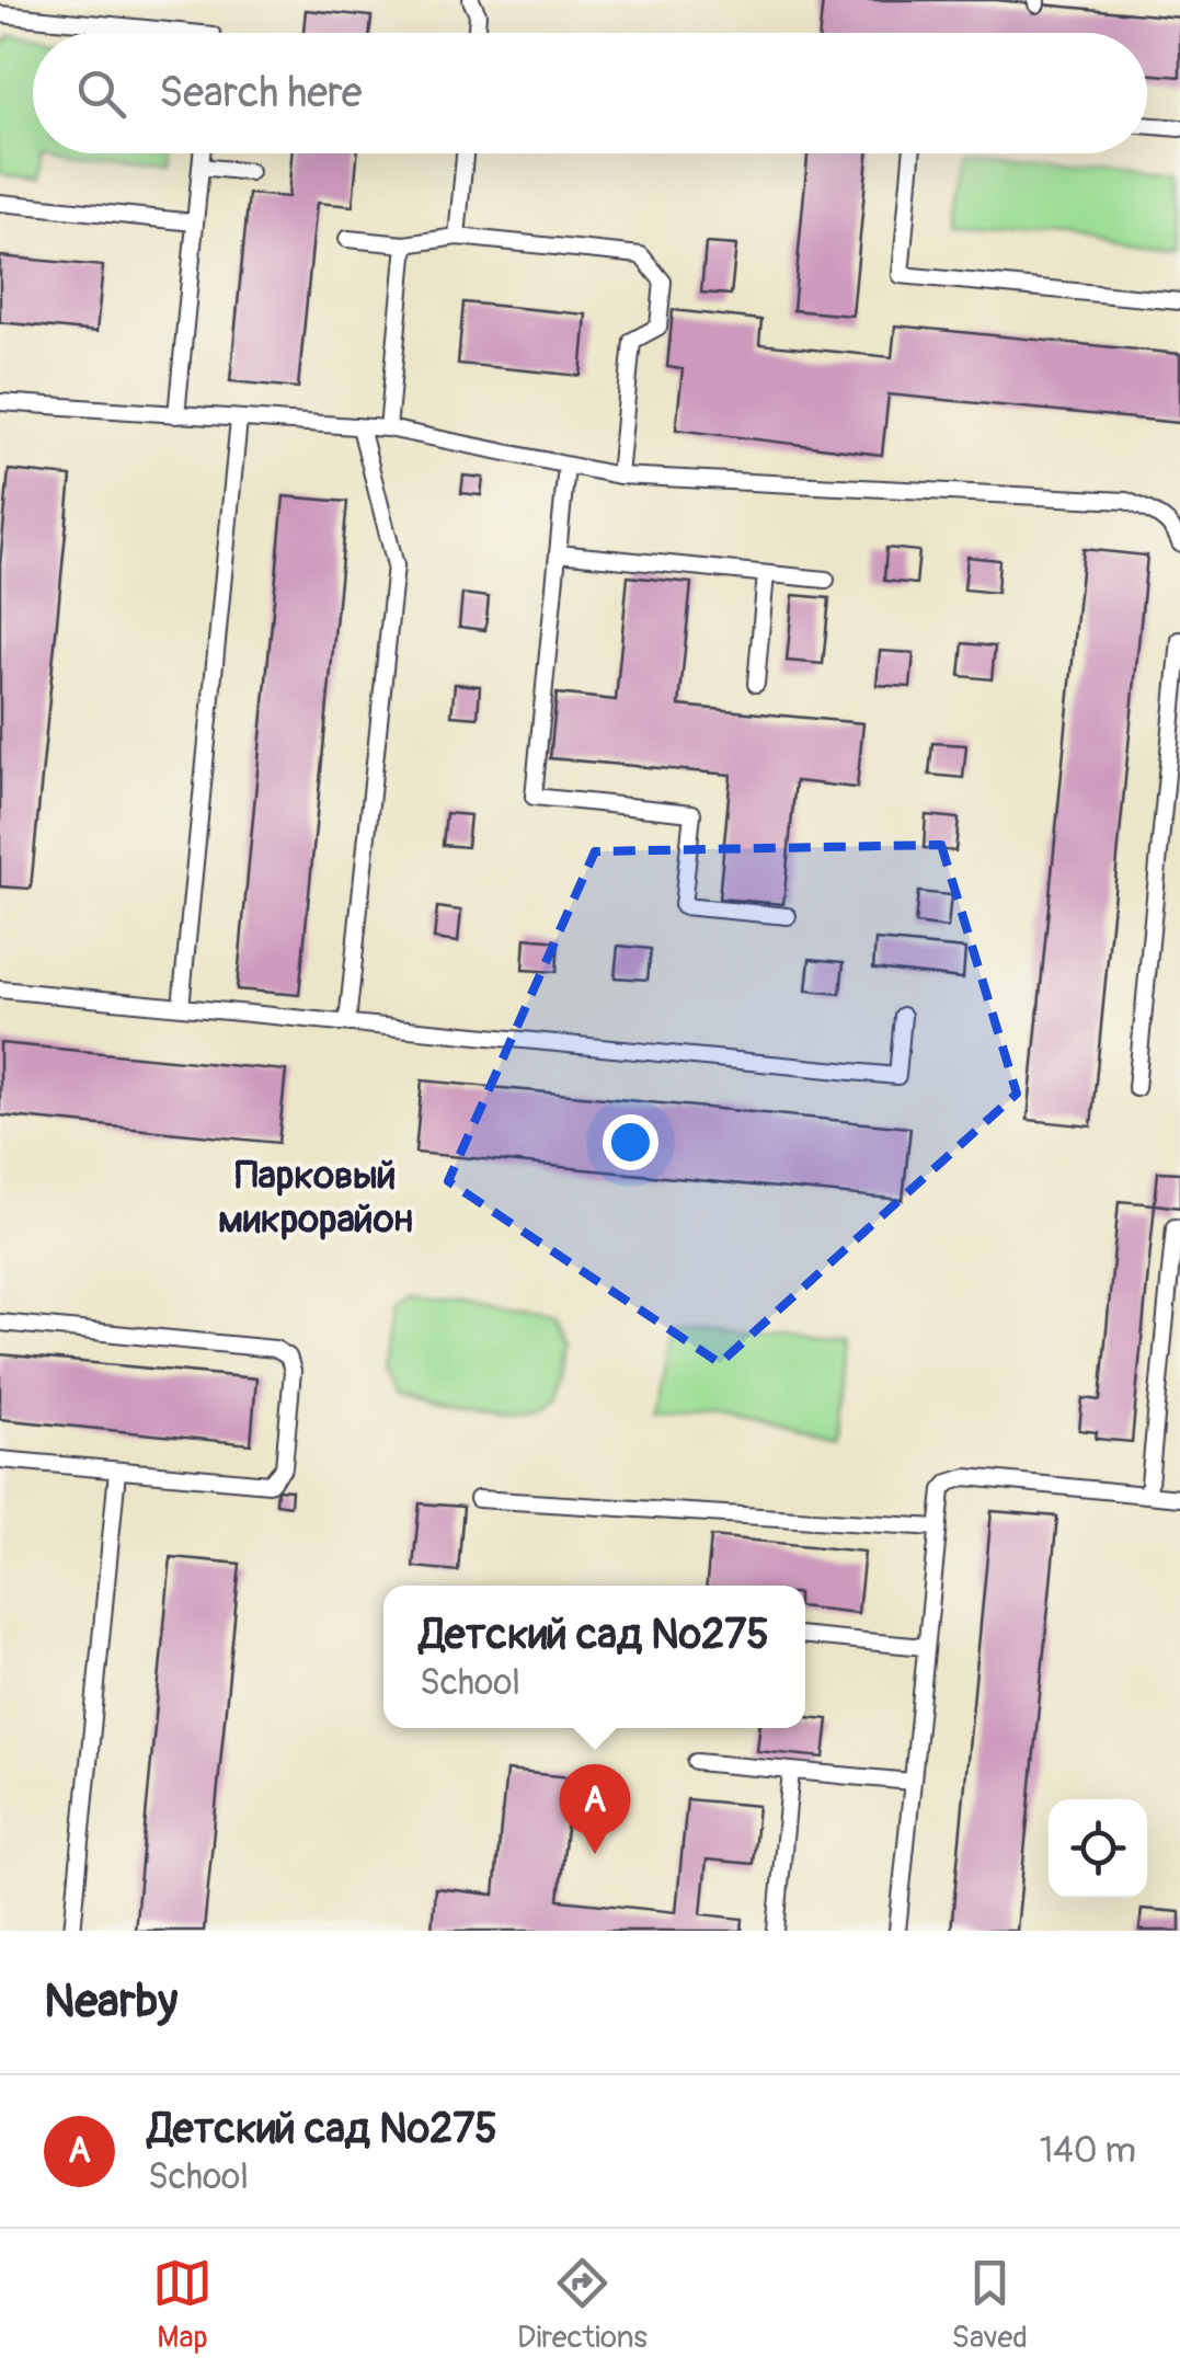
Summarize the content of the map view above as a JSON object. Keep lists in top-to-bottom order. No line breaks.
{"districts":["Парковый микрорайон"],"page":{"search":"Search here","popup":["Детский сад №275","School"],"pins":"A","heading":"Nearby","list":[{"mark":"A","name":"Детский сад №275","note":"School","value":"140 m"}],"nav":["Map","Directions","Saved"]}}
